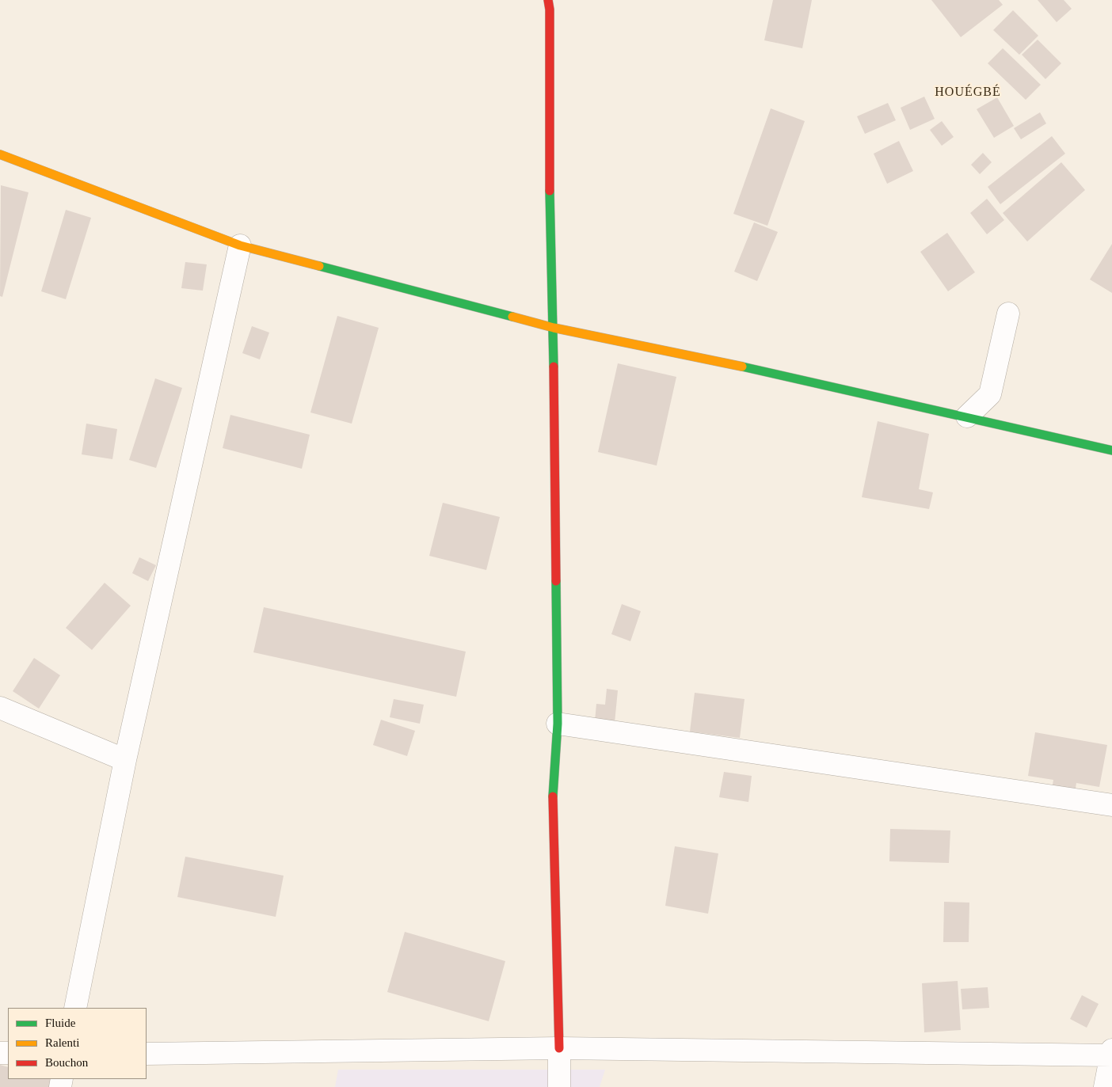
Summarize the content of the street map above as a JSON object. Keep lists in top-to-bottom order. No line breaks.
{"districts":["HOUÉGBÉ"],"legend":["Fluide","Ralenti","Bouchon"]}
